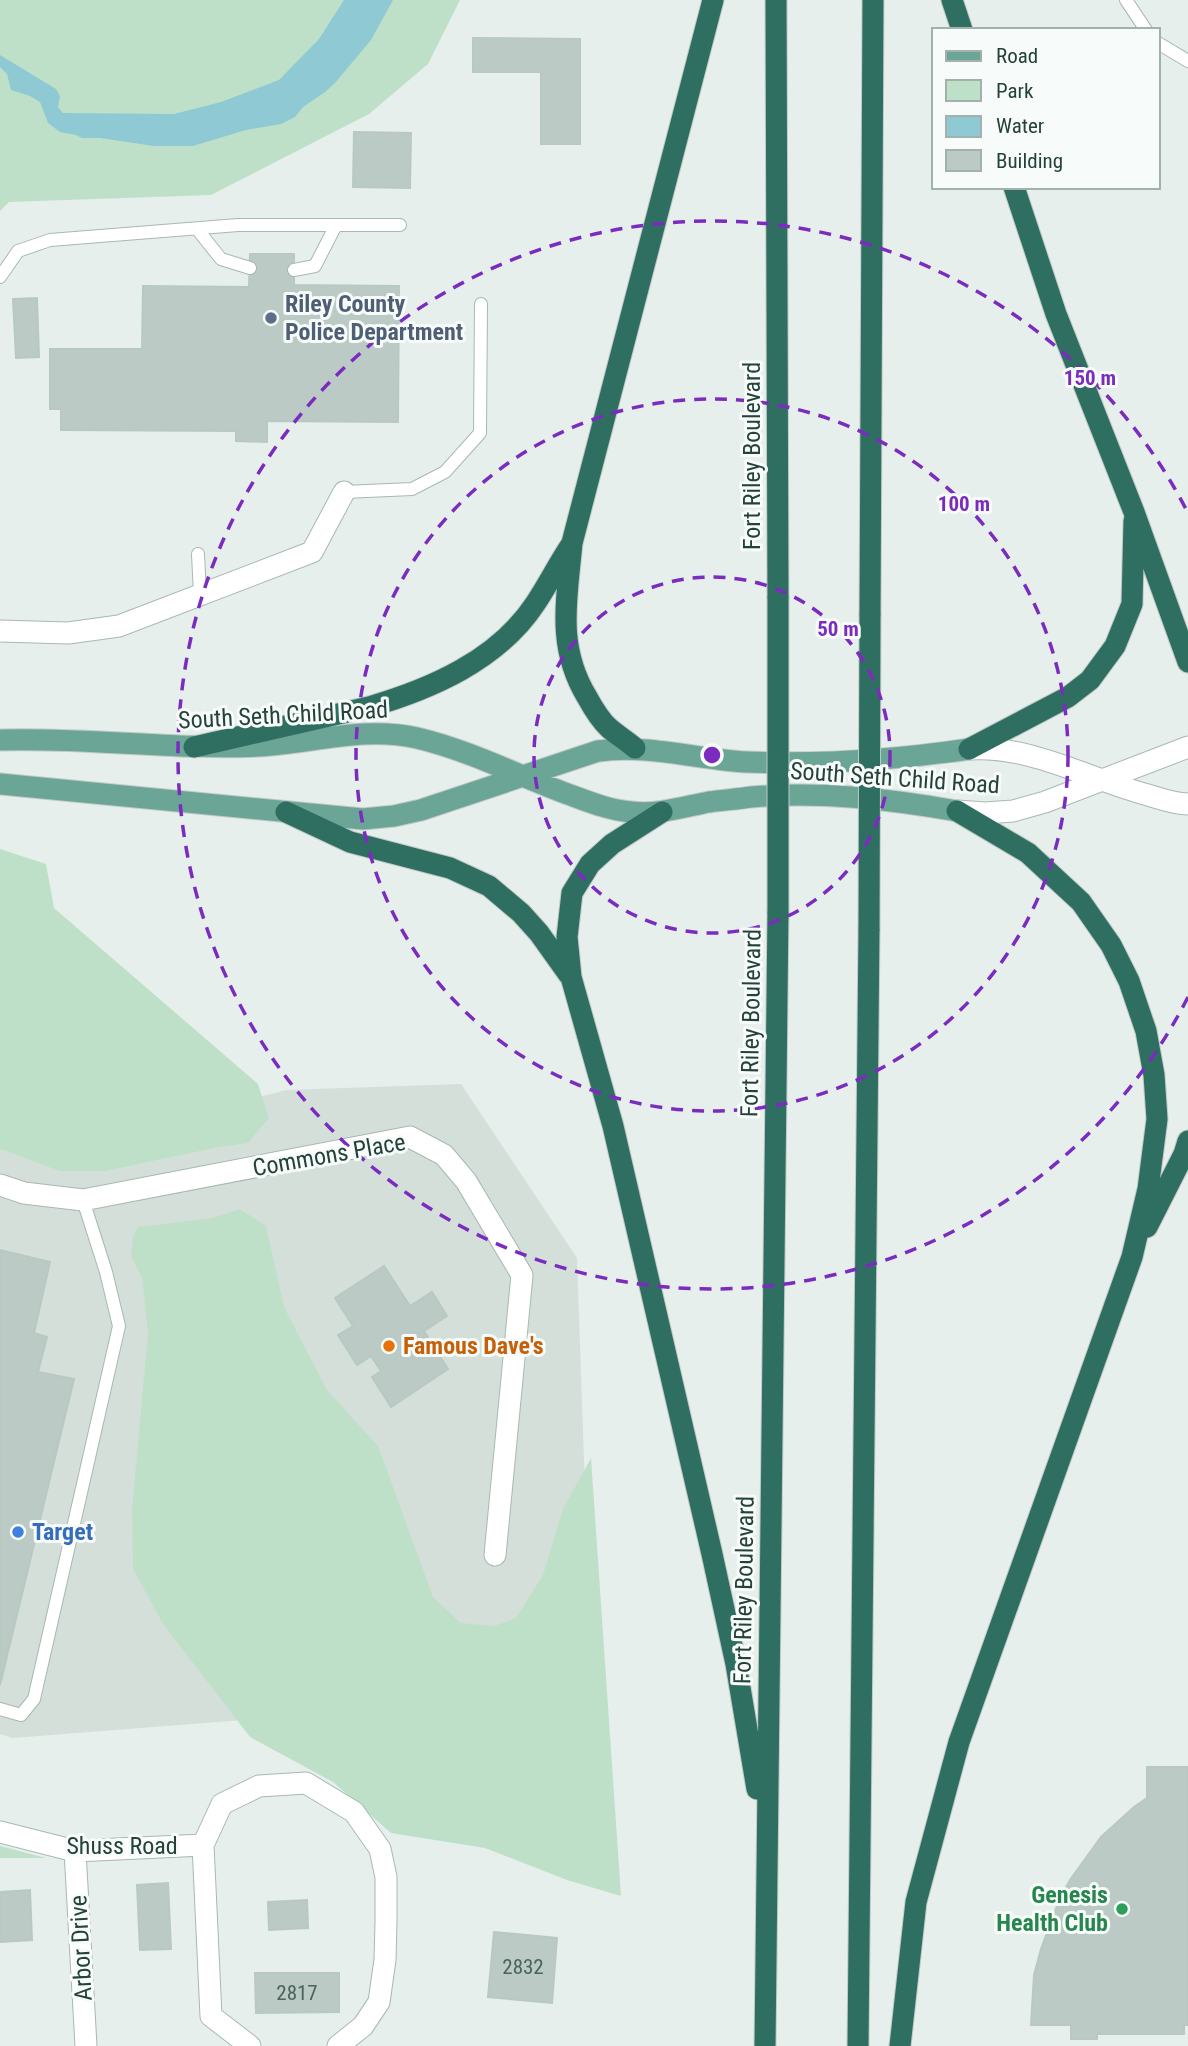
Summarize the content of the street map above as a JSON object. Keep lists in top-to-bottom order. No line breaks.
{"streets":{"highway":["Fort Riley Boulevard"],"main road":["South Seth Child Road"],"street":["Commons Place","Shuss Road","Arbor Drive"]},"crossings":[["Shuss Road","Arbor Drive"]],"places":["Riley County Police Department","Famous Dave's","Target","Genesis Health Club"],"house_numbers":["2832","2817"],"legend":["Road","Park","Water","Building"],"rings":["150 m","100 m","50 m"]}
